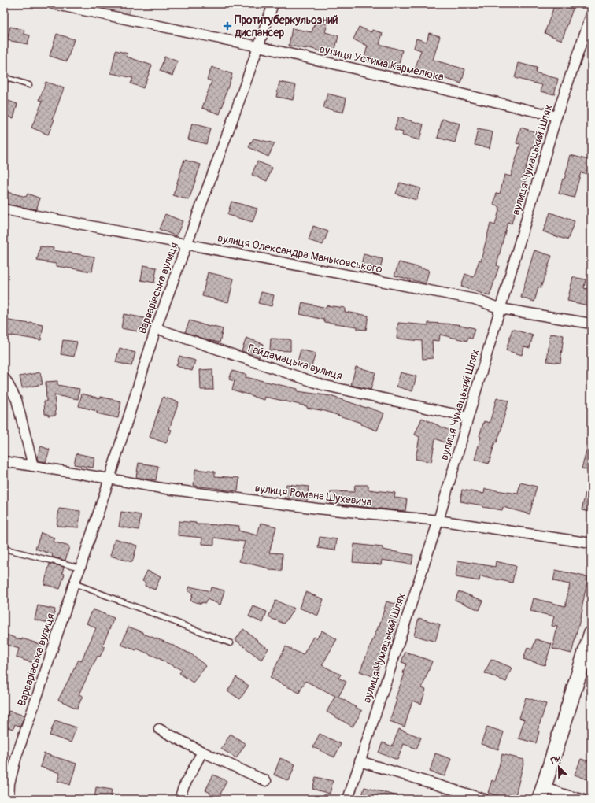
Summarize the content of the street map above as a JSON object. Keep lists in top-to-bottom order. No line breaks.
{"streets":{"street":["вулиця Устима Кармелюка","вулиця Чумацький Шлях","вулиця Олександра Маньковського","Варварівська вулиця","Гайдамацька вулиця","вулиця Романа Шухевича"]},"crossings":[["вулиця Устима Кармелюка","вулиця Чумацький Шлях"],["вулиця Устима Кармелюка","Варварівська вулиця"],["вулиця Чумацький Шлях","вулиця Олександра Маньковського"],["вулиця Чумацький Шлях","Гайдамацька вулиця"],["вулиця Чумацький Шлях","вулиця Романа Шухевича"],["вулиця Олександра Маньковського","Варварівська вулиця"],["Варварівська вулиця","Гайдамацька вулиця"],["Варварівська вулиця","вулиця Романа Шухевича"]],"places":{"health":["Протитуберкульозний диспансер"]},"north":"top left"}
